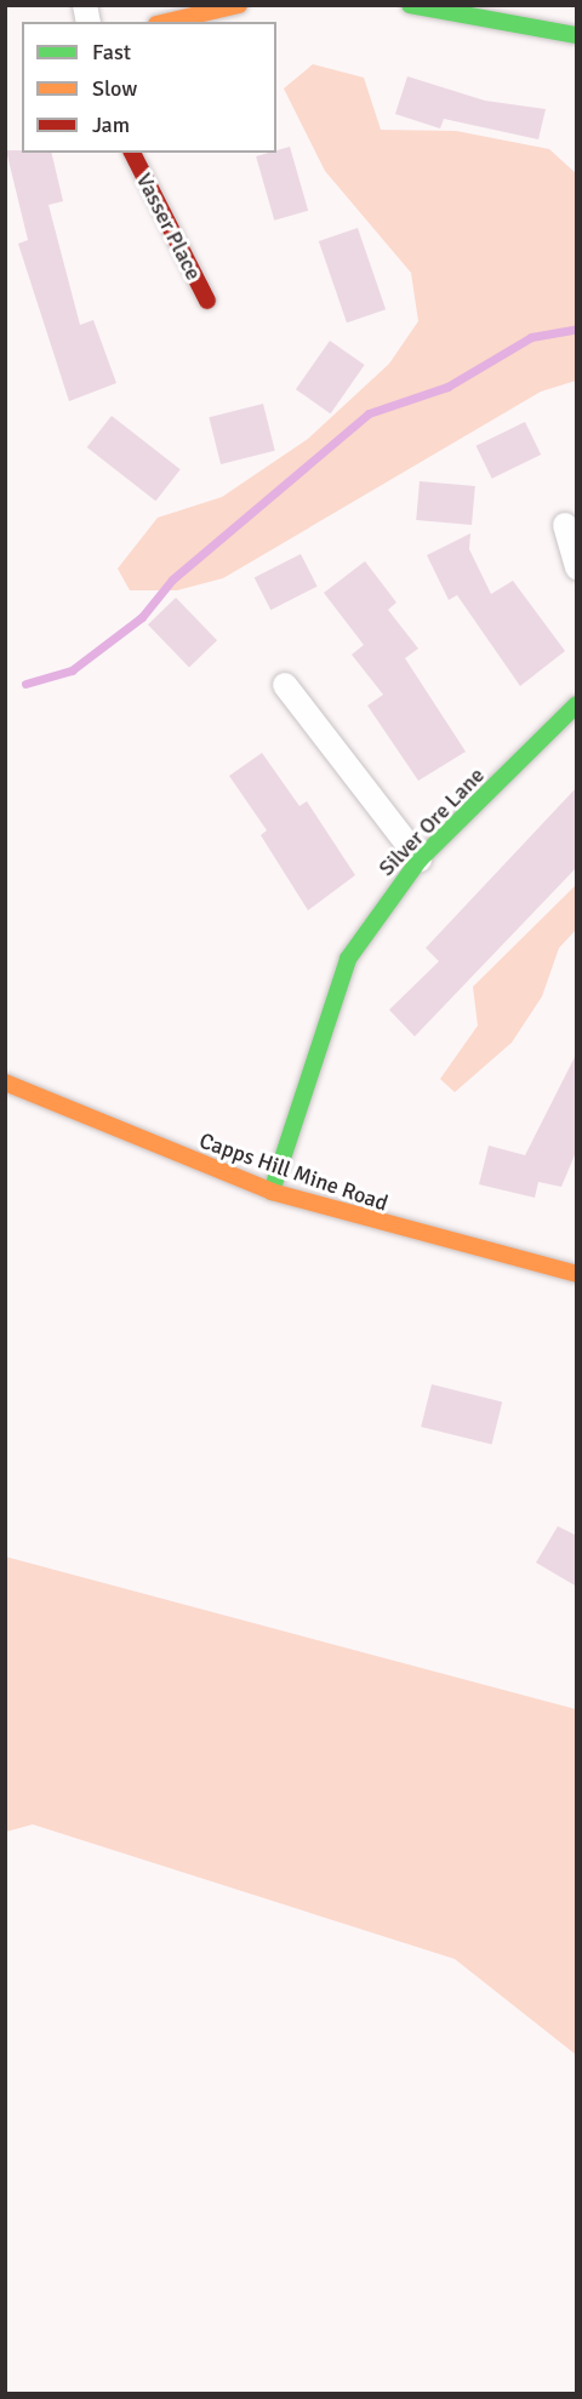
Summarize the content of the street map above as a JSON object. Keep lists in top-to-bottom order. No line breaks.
{"streets":{"street":["Vasser Place","Silver Ore Lane","Capps Hill Mine Road"]},"crossings":[["Silver Ore Lane","Capps Hill Mine Road"]],"legend":["Fast","Slow","Jam"]}
